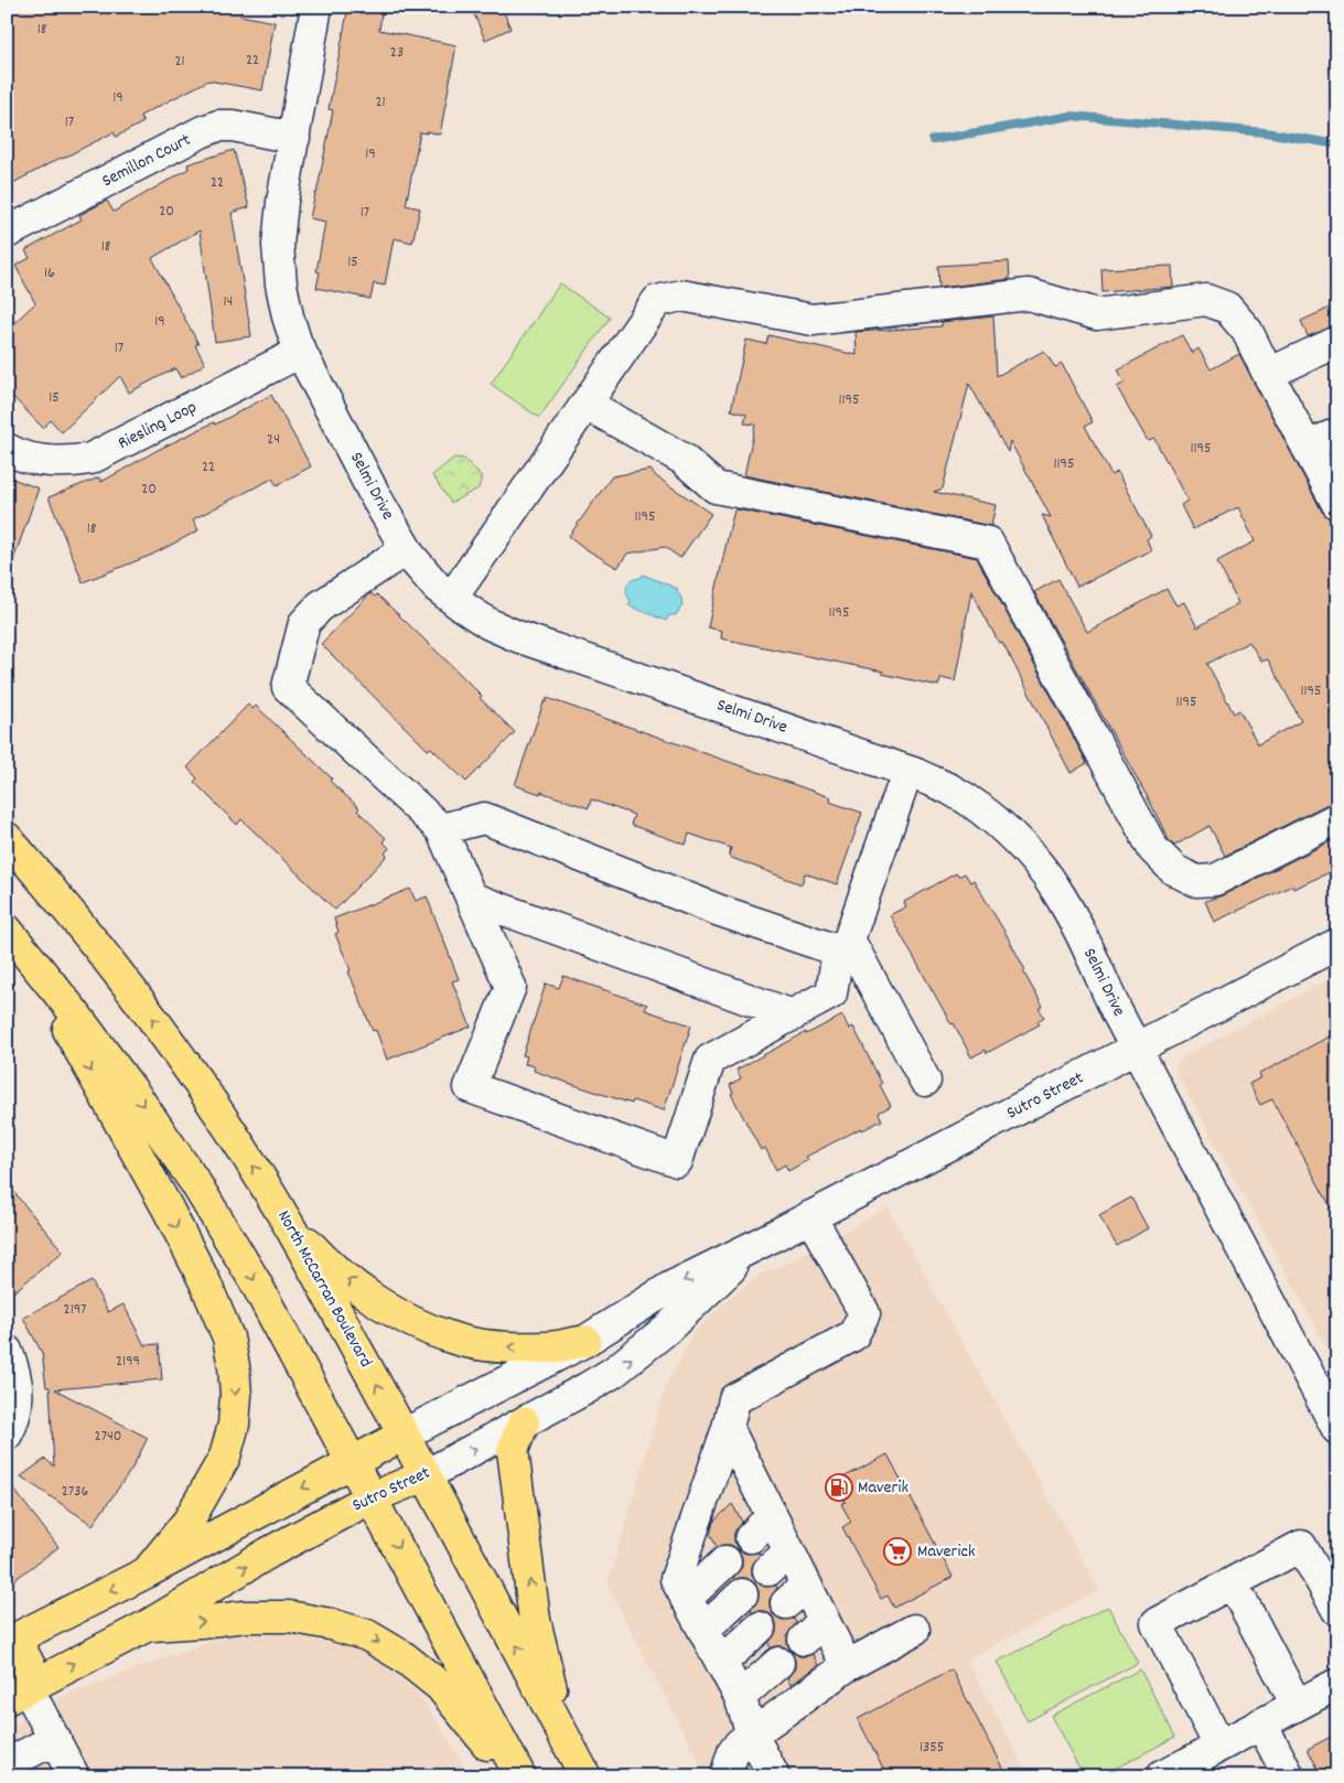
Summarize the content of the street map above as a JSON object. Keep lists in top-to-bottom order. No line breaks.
{"streets":{"main road":["Sutro Street","North McCarran Boulevard"],"street":["Semillon Court","Riesling Loop","Selmi Drive"]},"crossings":[["Semillon Court","Selmi Drive"],["Riesling Loop","Selmi Drive"],["Selmi Drive","Sutro Street"],["Sutro Street","North McCarran Boulevard"]],"places":{"fuel station":["Maverik"],"supermarket":["Maverick"]},"house_numbers":["18","23","22","21","19","21","17","19","22","20","17","18","15","16","14","19","17","15","1195","24","1195","1195","22","20","1195","18","1195","1195","1195","2197","2199","2740","2736","1355"]}
